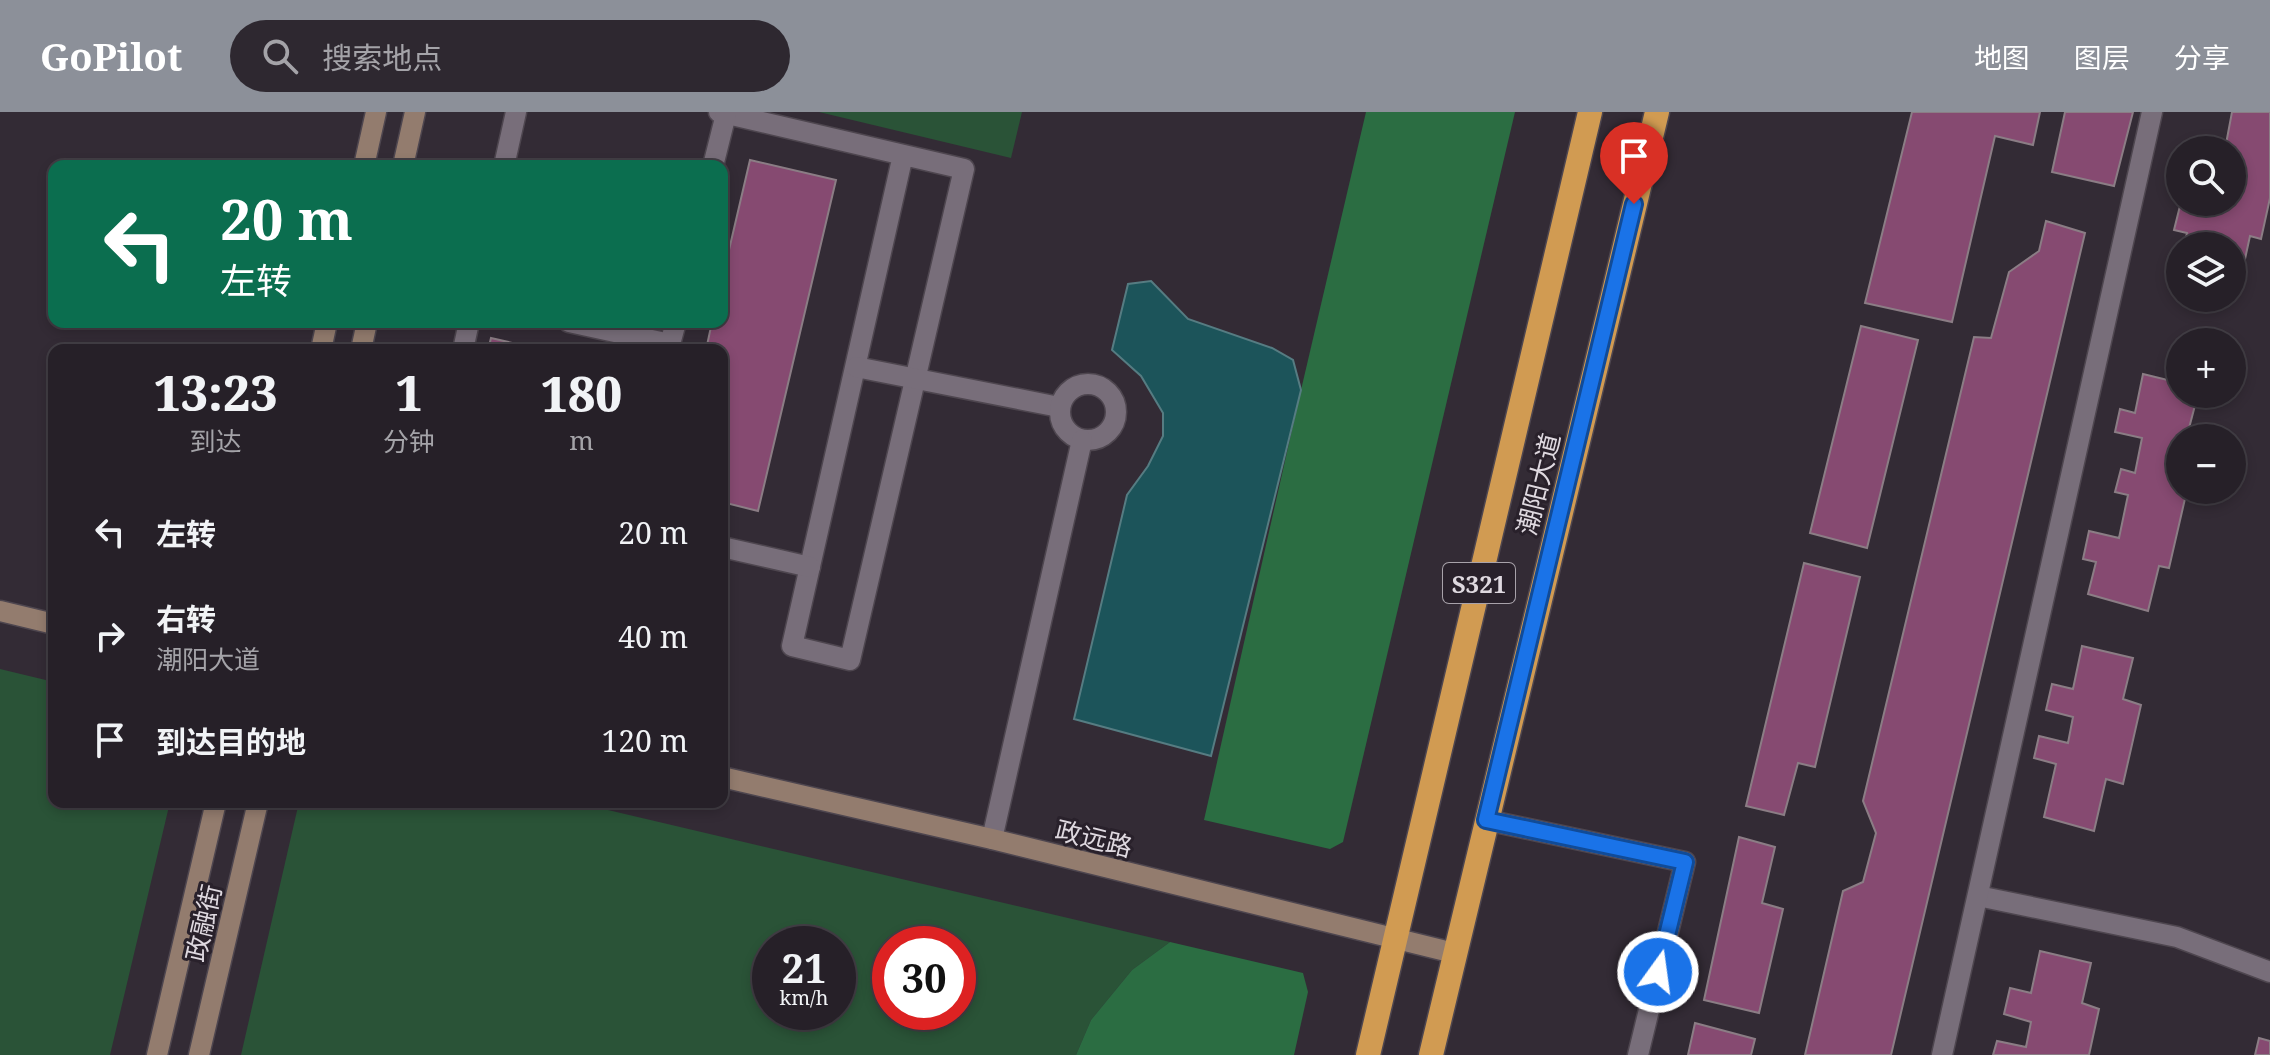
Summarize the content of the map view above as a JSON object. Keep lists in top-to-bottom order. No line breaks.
{"streets":{"highway":["潮阳大道","S321"],"street":["政远路","政融街"]},"crossings":[["潮阳大道","政远路"]],"page":{"header":"GoPilot","search":"搜索地点","nav":["地图","图层","分享"],"map_buttons":["+","−"],"turn":["20 m","左转"],"eta":["13:23","到达","1","分钟","180","m"],"list":[{"name":"左转","value":"20 m"},{"name":"右转","note":"潮阳大道","value":"40 m"},{"name":"到达目的地","value":"120 m"}],"speed":"21 km/h","limit":"30"}}
